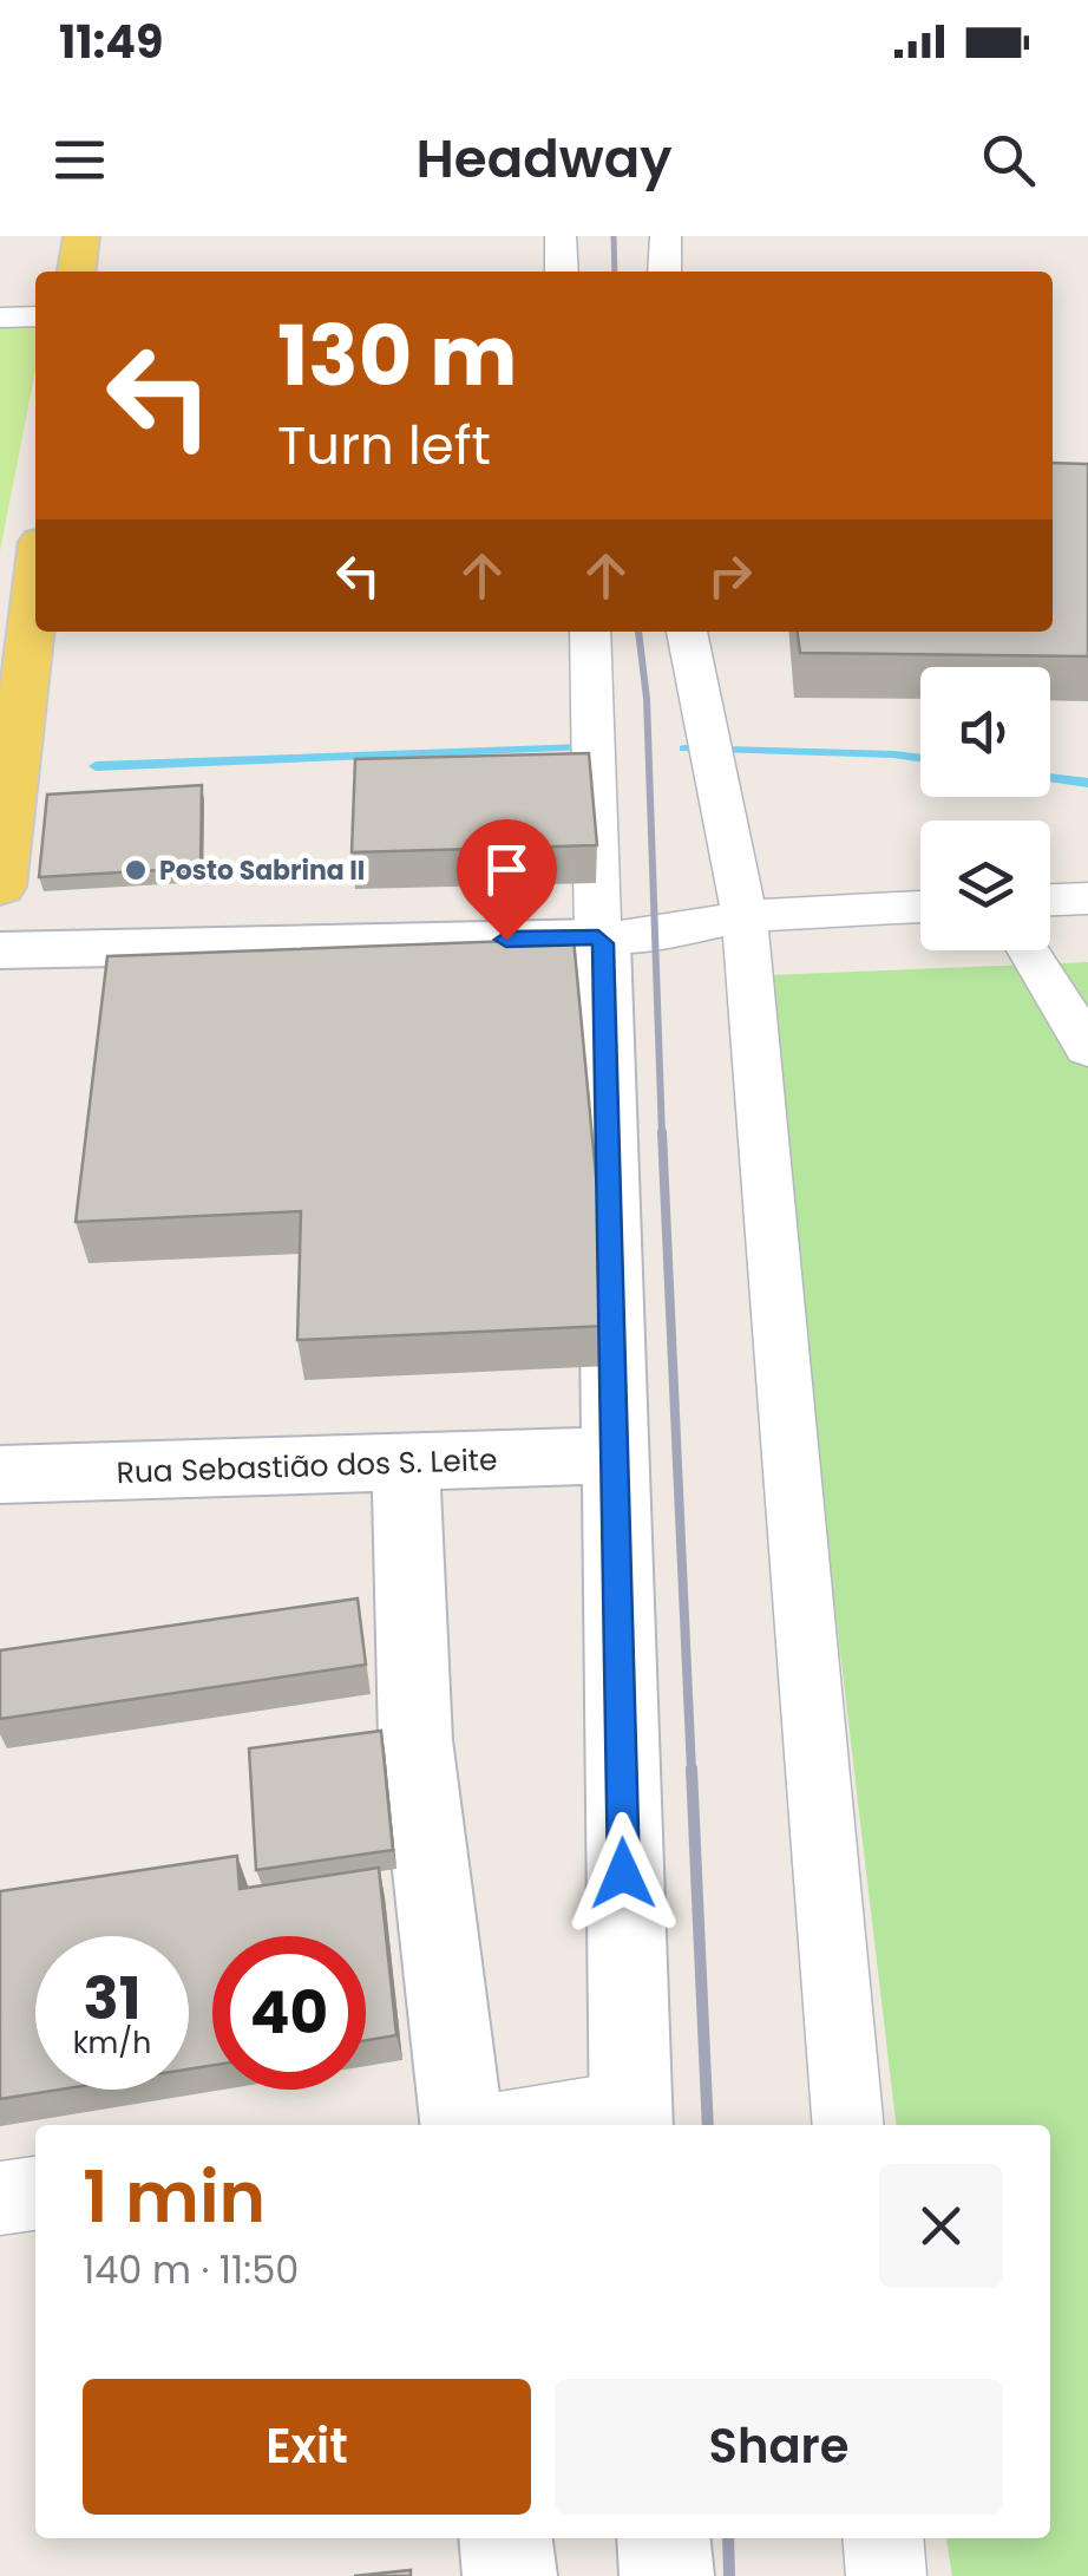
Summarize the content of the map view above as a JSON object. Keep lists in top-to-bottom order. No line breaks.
{"streets":{"street":["Rua Sebastião dos S. Leite"]},"places":["Posto Sabrina II"],"page":{"status":"11:49","header":"Headway","turn":["130 m","Turn left"],"speed":"31 km/h","limit":"40","heading":["1 min","140 m · 11:50"],"buttons":["Exit","Share"]}}
